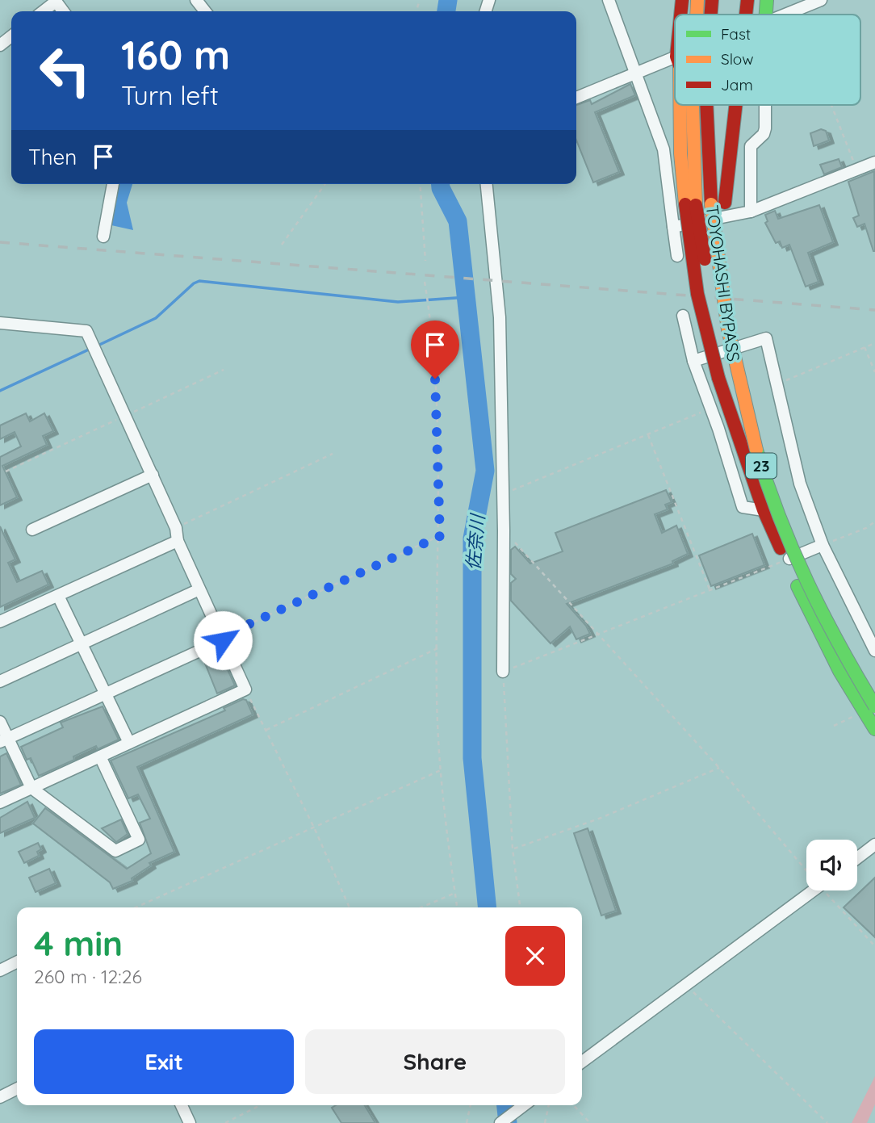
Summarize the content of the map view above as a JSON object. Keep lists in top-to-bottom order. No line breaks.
{"streets":{"main road":["TOYOHASHI BYPASS","23"]},"water":["佐奈川"],"legend":["Fast","Slow","Jam"],"page":{"turn":["160 m","Turn left"],"then":"Then","heading":["4 min","260 m · 12:26"],"buttons":["Exit","Share"]}}
